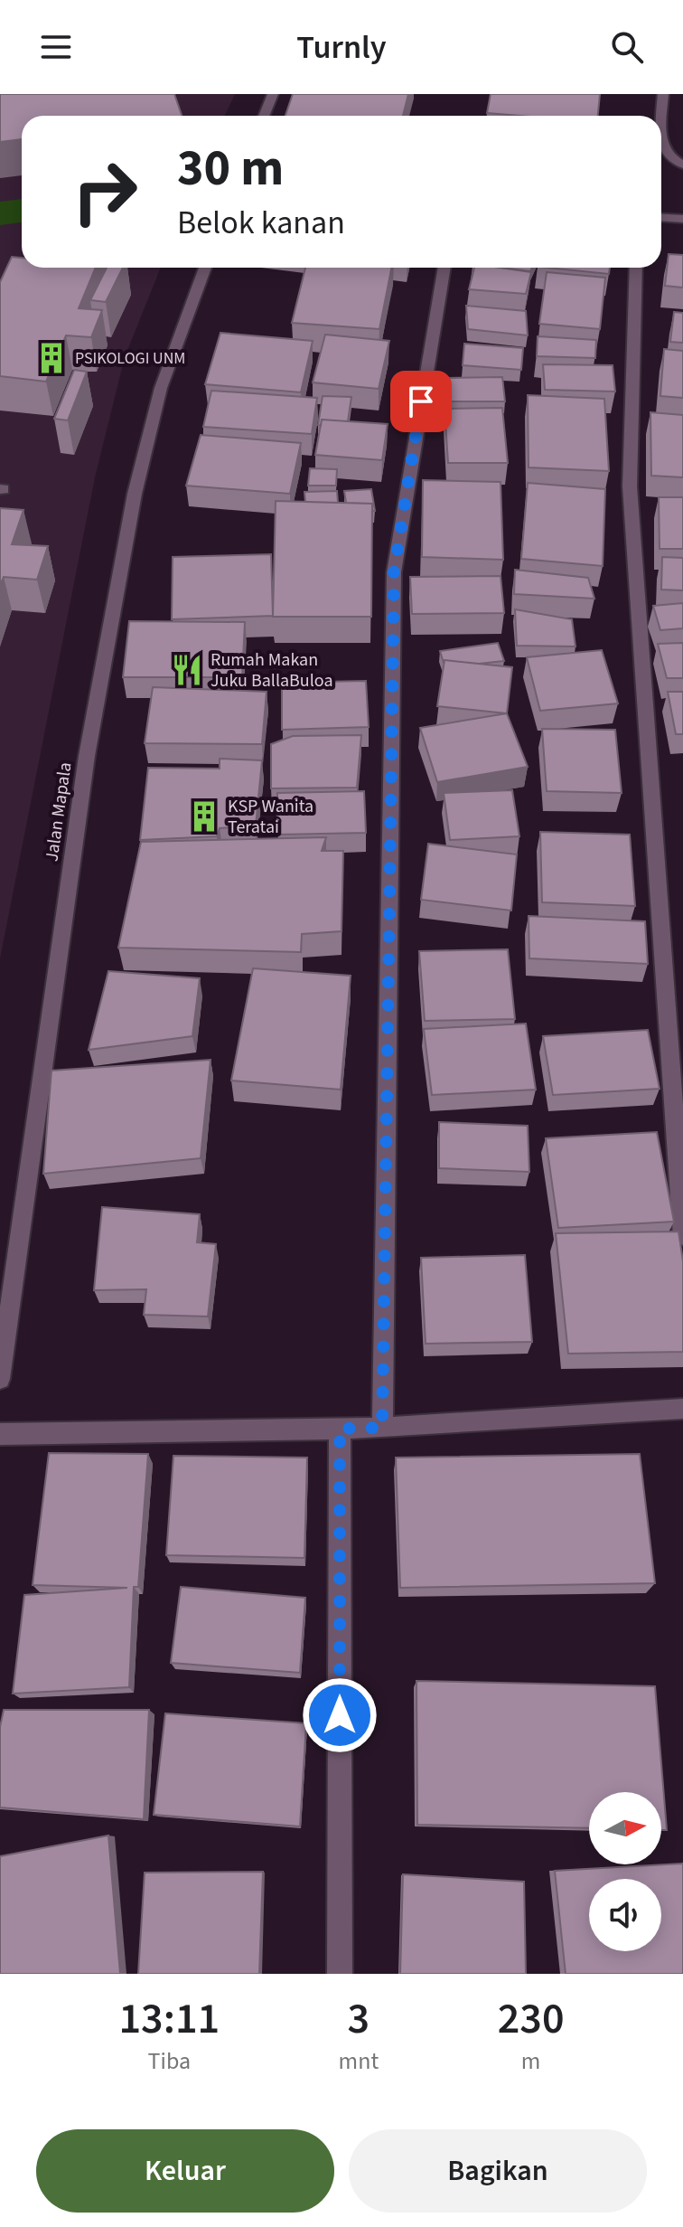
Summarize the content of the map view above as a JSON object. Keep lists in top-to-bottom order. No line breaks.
{"streets":{"street":["Jalan Mapala"]},"places":{"building":["PSIKOLOGI UNM","KSP Wanita Teratai"],"restaurant":["Rumah Makan Juku BallaBuloa"]},"north":"right","page":{"header":"Turnly","turn":["30 m","Belok kanan"],"eta":["13:11","Tiba","3","mnt","230","m"],"buttons":["Keluar","Bagikan"]}}
